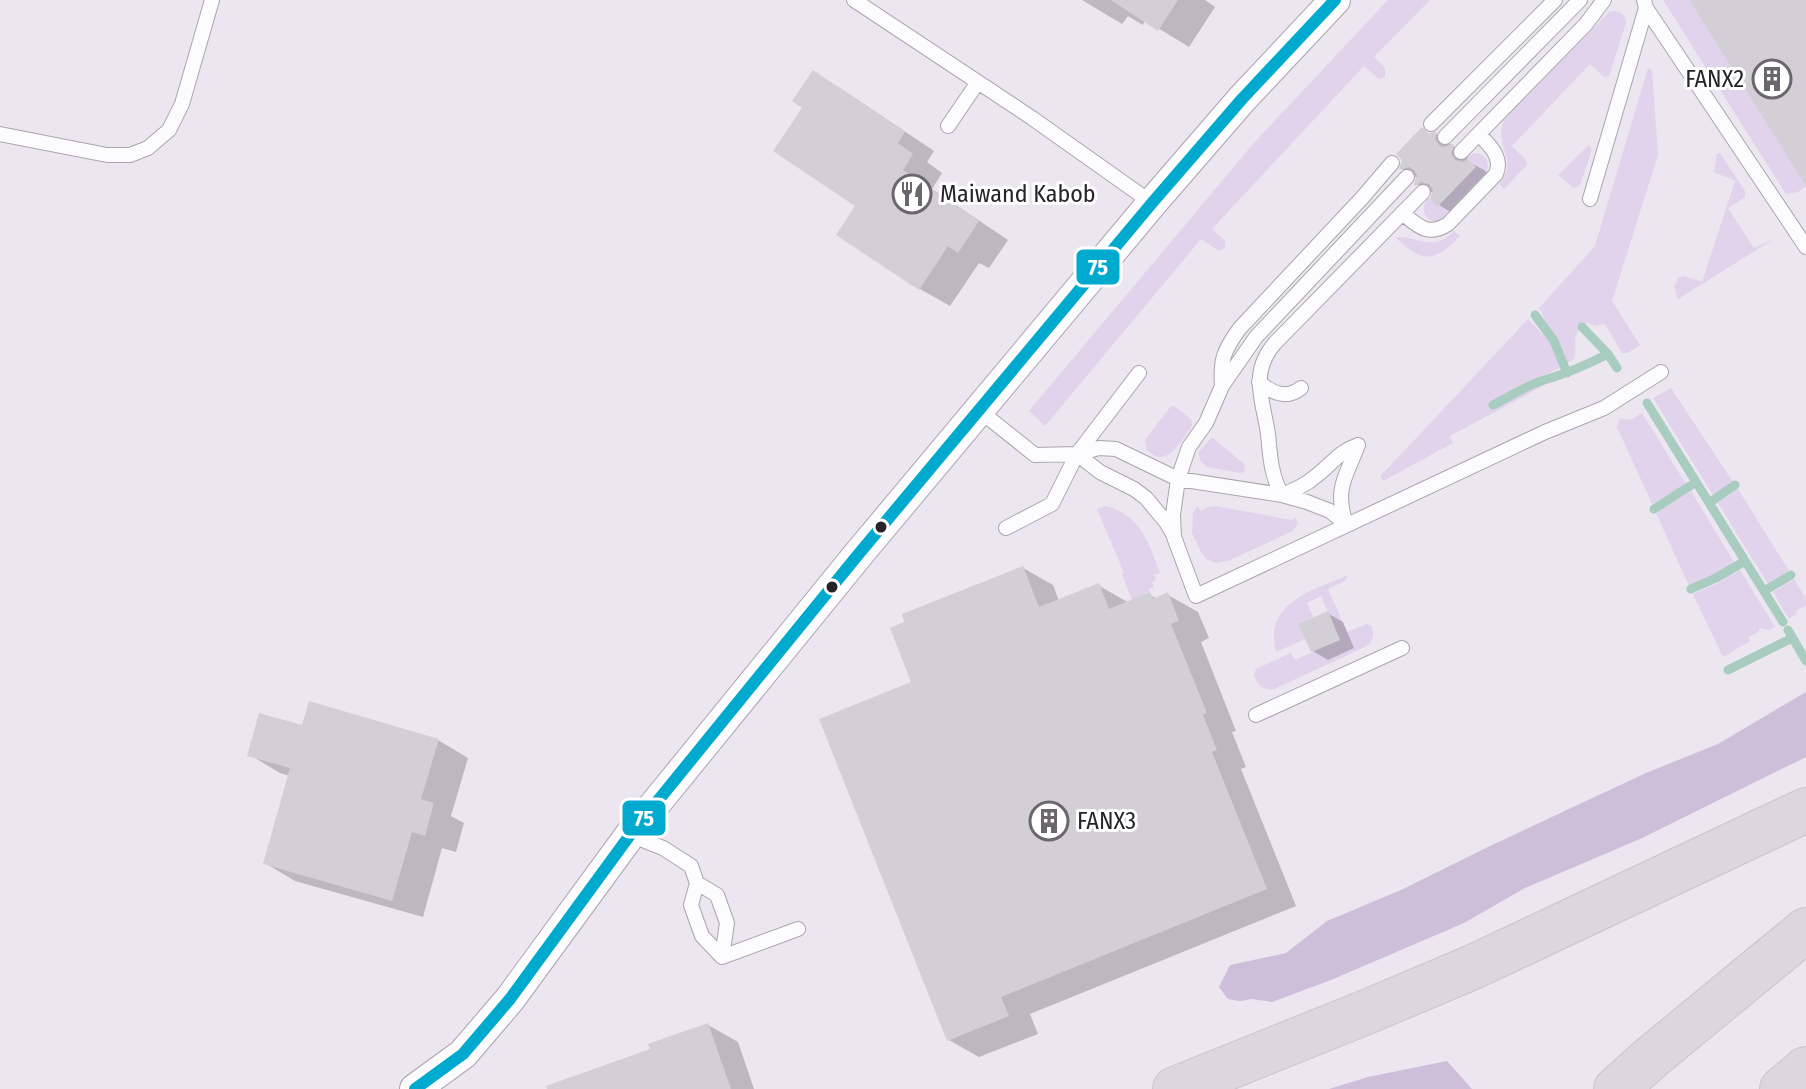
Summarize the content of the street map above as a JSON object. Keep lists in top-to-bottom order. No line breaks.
{"places":{"building":["FANX2","FANX3"],"restaurant":["Maiwand Kabob"]},"lines":["transit line 75"]}
